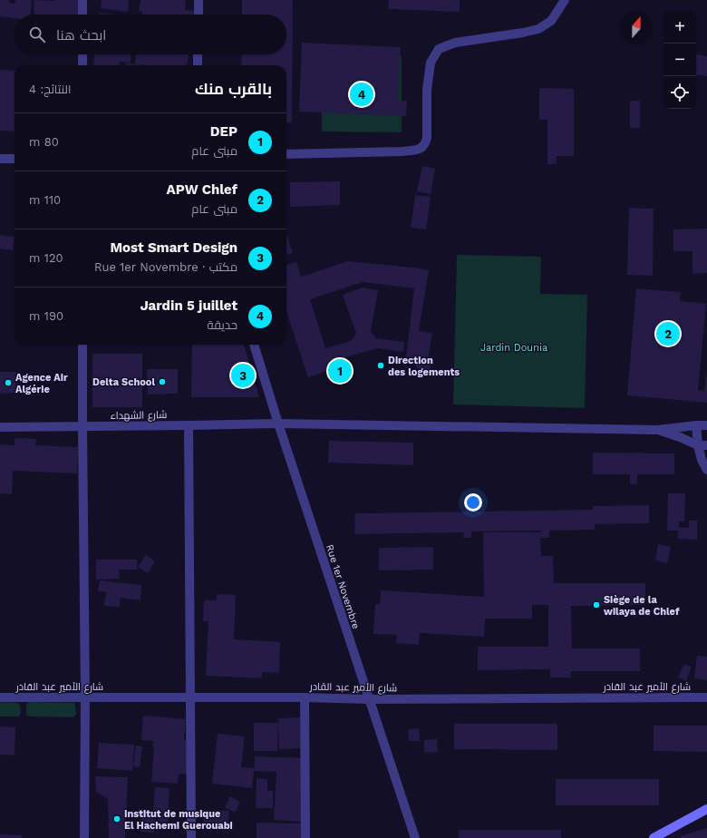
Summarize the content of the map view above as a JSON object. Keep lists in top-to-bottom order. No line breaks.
{"streets":{"street":["شارع الشهداء","Rue 1er Novembre","شارع الأمير عبد القادر"]},"crossings":[["شارع الشهداء","Rue 1er Novembre"],["Rue 1er Novembre","شارع الأمير عبد القادر"]],"parks":["Jardin Dounia"],"places":["Direction des logements","Delta School","Agence Air Algérie","Siège de la wilaya de Chlef","Institut de musique El Hachemi Guerouabi"],"north":"top","page":{"map_buttons":["+","−"],"search":"ابحث هنا","heading":["بالقرب منك","النتائج: 4"],"pins":["4","2","1","3"],"list":[{"mark":"1","name":"DEP","note":"مبنى عام","value":"80 m"},{"mark":"2","name":"APW Chlef","note":"مبنى عام","value":"110 m"},{"mark":"3","name":"Most Smart Design","note":"مكتب · Rue 1er Novembre","value":"120 m"},{"mark":"4","name":"Jardin 5 juillet","note":"حديقة","value":"190 m"}]}}
